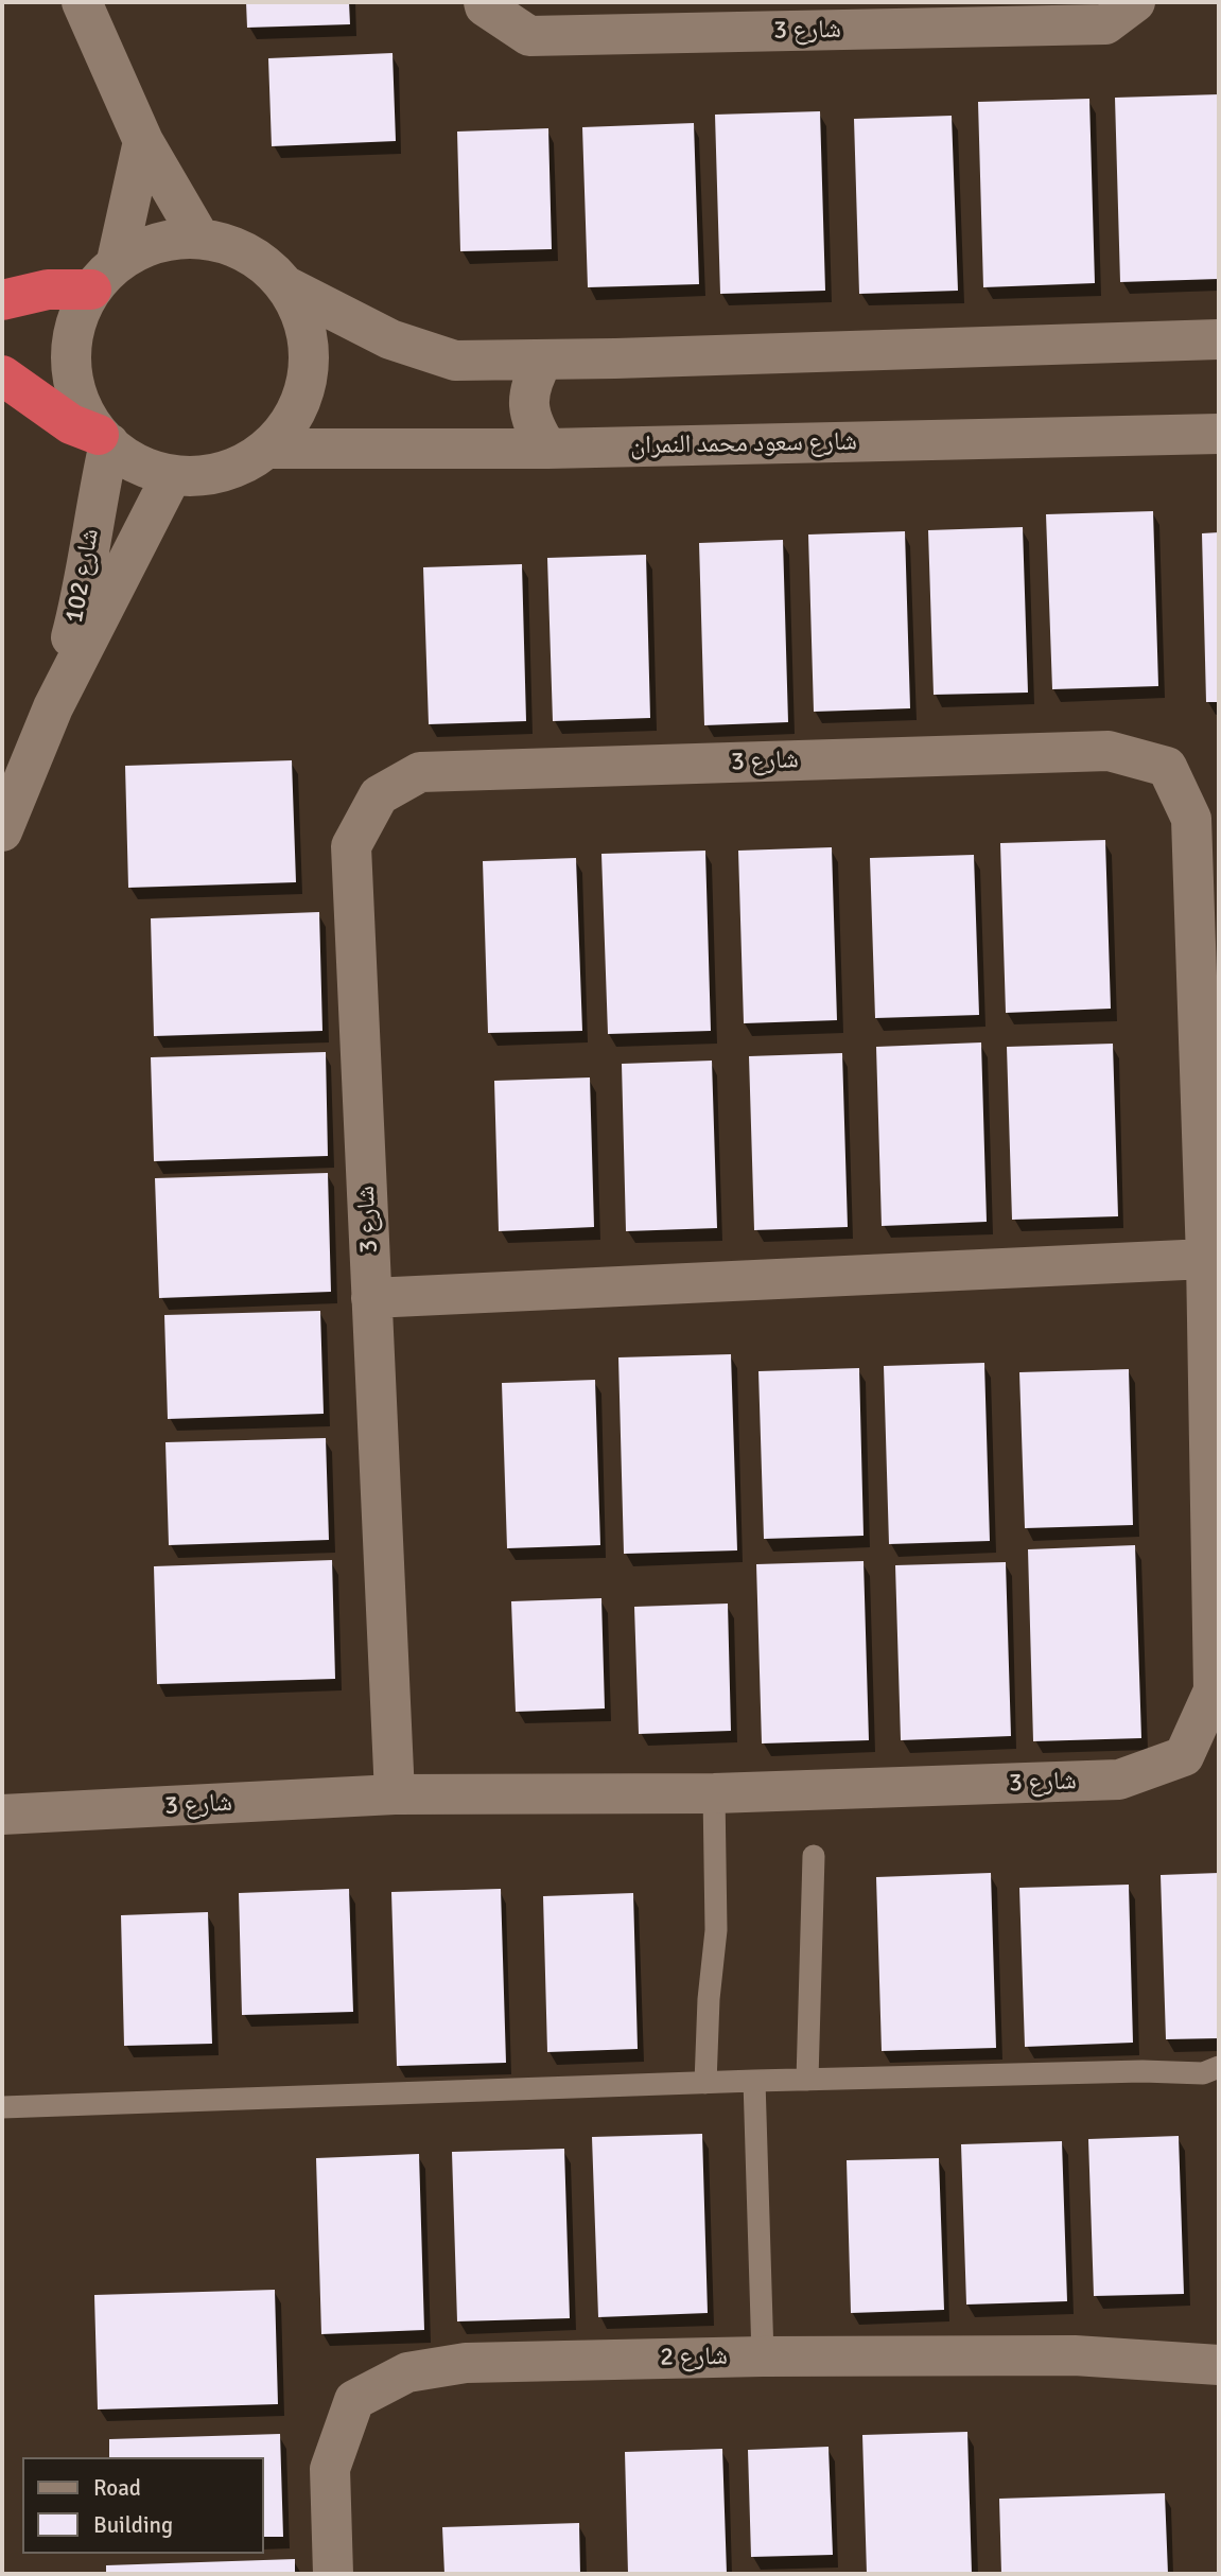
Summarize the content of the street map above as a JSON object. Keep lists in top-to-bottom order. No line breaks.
{"streets":{"street":["شارع 3","شارع سعود محمد النمران","شارع 102","شارع 2"]},"crossings":[["شارع سعود محمد النمران","شارع 102"]],"legend":["Road","Building"]}
